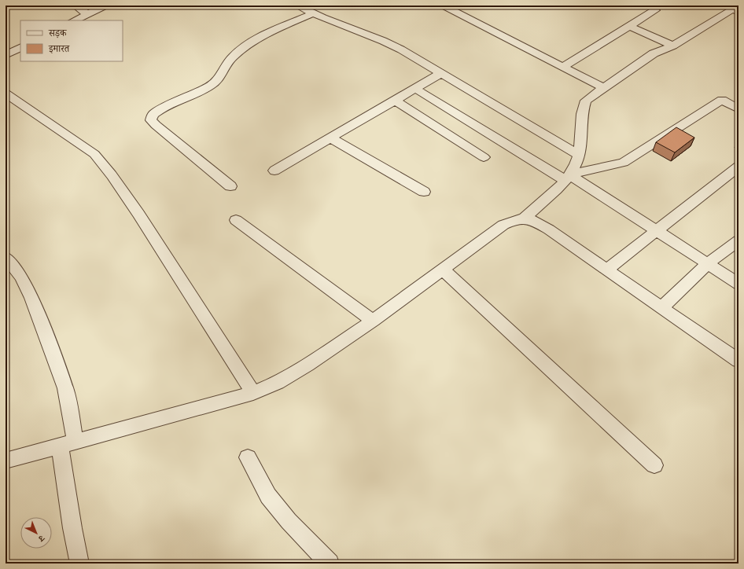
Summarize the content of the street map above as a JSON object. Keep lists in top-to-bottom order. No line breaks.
{"legend":["सड़क","इमारत"],"north":"bottom right"}
